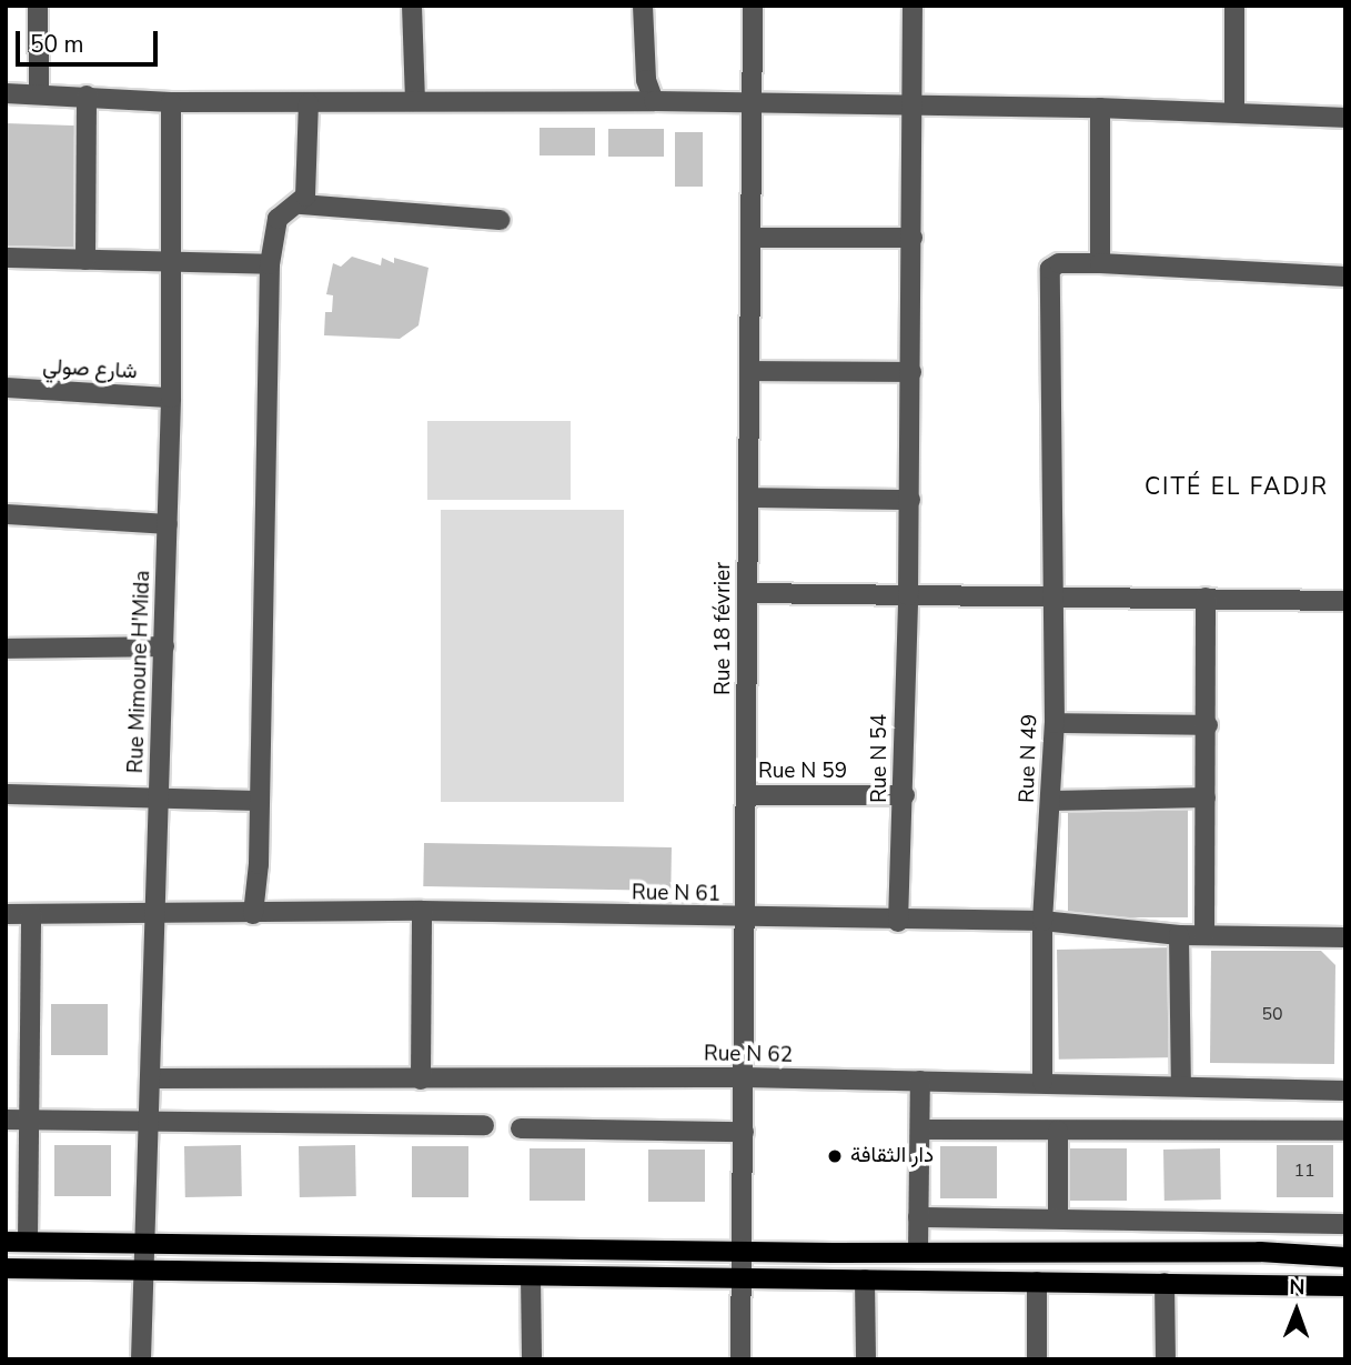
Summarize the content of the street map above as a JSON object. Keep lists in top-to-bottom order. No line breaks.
{"streets":{"street":["شارع صولي","Rue 18 février","Rue Mimoune H'Mida","Rue N 54","Rue N 49","Rue N 59","Rue N 61","Rue N 62"]},"crossings":[["شارع صولي","Rue Mimoune H'Mida"],["Rue 18 février","Rue N 59"],["Rue 18 février","Rue N 61"],["Rue 18 février","Rue N 62"],["Rue Mimoune H'Mida","Rue N 61"],["Rue Mimoune H'Mida","Rue N 62"],["Rue N 54","Rue N 59"],["Rue N 54","Rue N 61"],["Rue N 49","Rue N 61"],["Rue N 49","Rue N 62"]],"districts":["CITÉ EL FADJR"],"places":["دار الثقافة"],"house_numbers":["50","11"],"scale_bar":"50 m","north":"top"}
